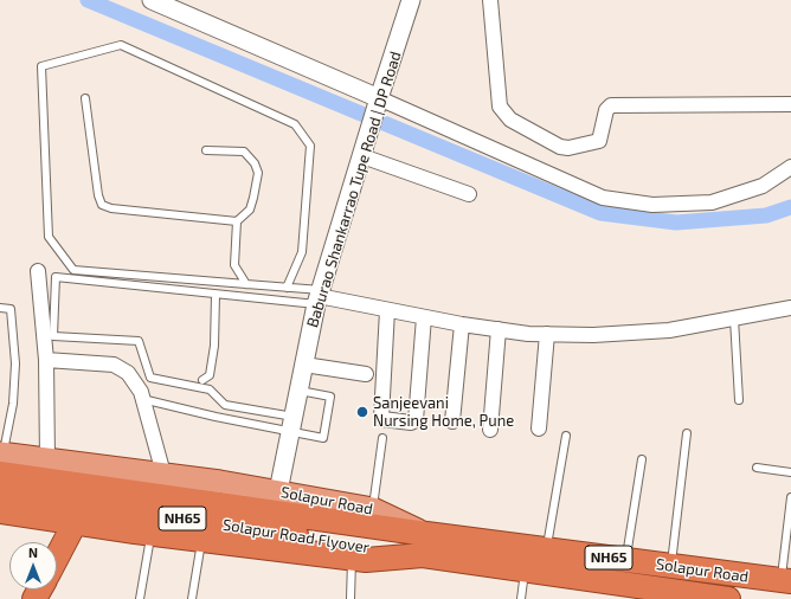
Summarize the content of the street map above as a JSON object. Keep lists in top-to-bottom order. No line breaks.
{"streets":{"highway":["Solapur Road","NH65","Solapur Road Flyover"],"street":["Baburao Shankarrao Tupe Road | DP Road"]},"crossings":[["Baburao Shankarrao Tupe Road | DP Road","Solapur Road"],["Solapur Road","Solapur Road Flyover"]],"places":["Sanjeevani Nursing Home, Pune"],"north":"top"}
